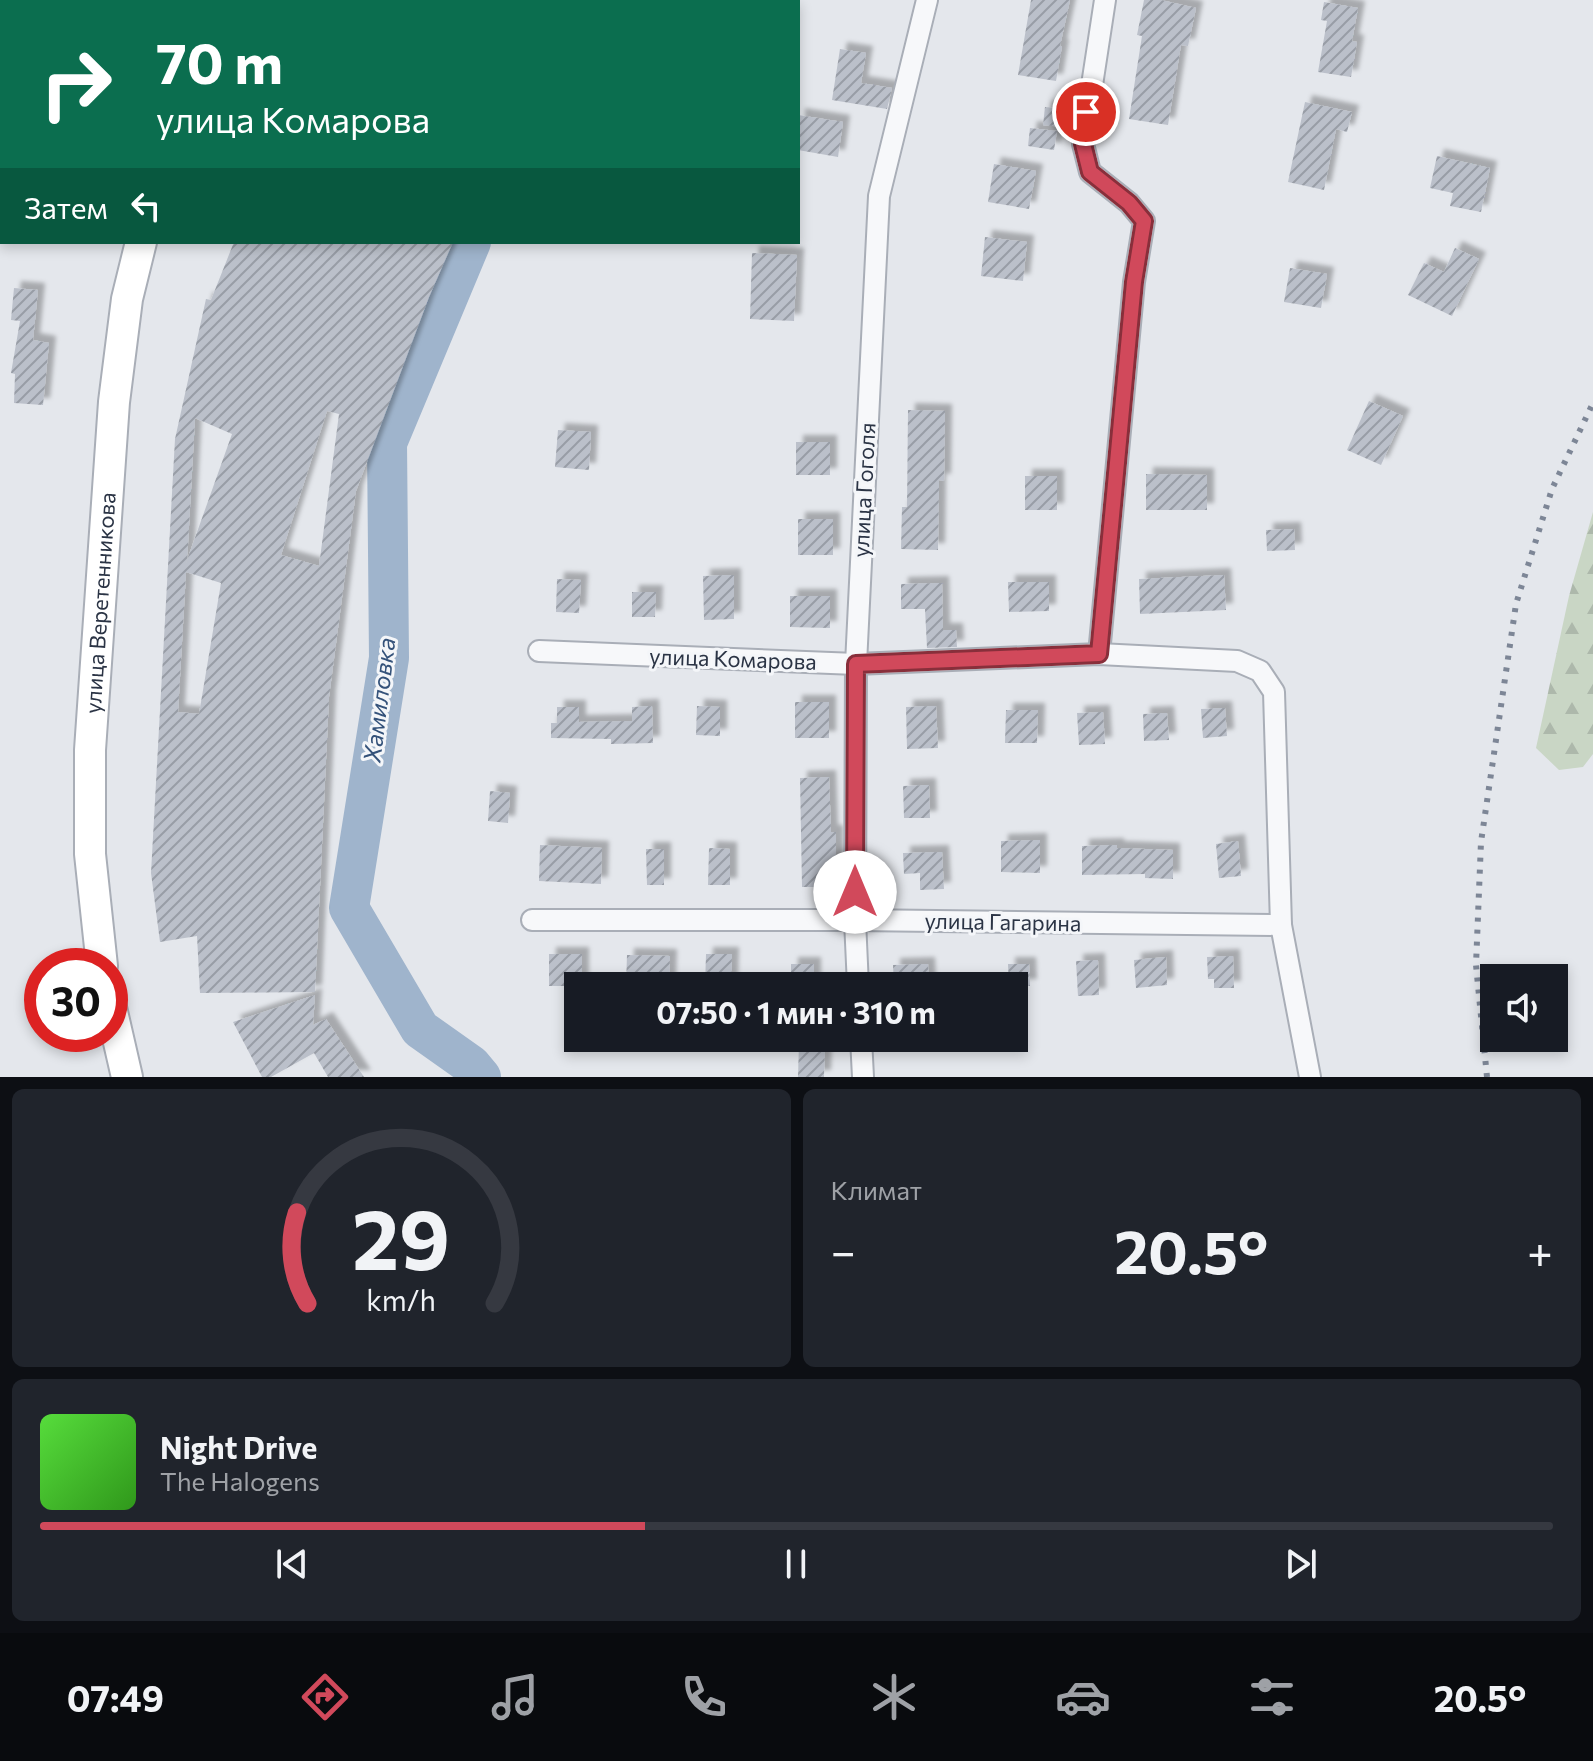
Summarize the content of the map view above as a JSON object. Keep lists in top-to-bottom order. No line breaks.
{"streets":{"main road":["улица Веретенникова"],"street":["улица Гоголя","улица Комарова","улица Гагарина"]},"crossings":[["улица Гоголя","улица Комарова"],["улица Гоголя","улица Гагарина"],["улица Комарова","улица Гагарина"]],"water":["Хамиловка"],"page":{"turn":["70 m","улица Комарова"],"then":"Затем","limit":"30","trip":"07:50 · 1 мин · 310 m","tile":"Климат","heat":["−","20.5°","+"],"song":["Night Drive","The Halogens"],"tabs":["07:49","20.5°"],"gauge":["29","km/h"]}}
